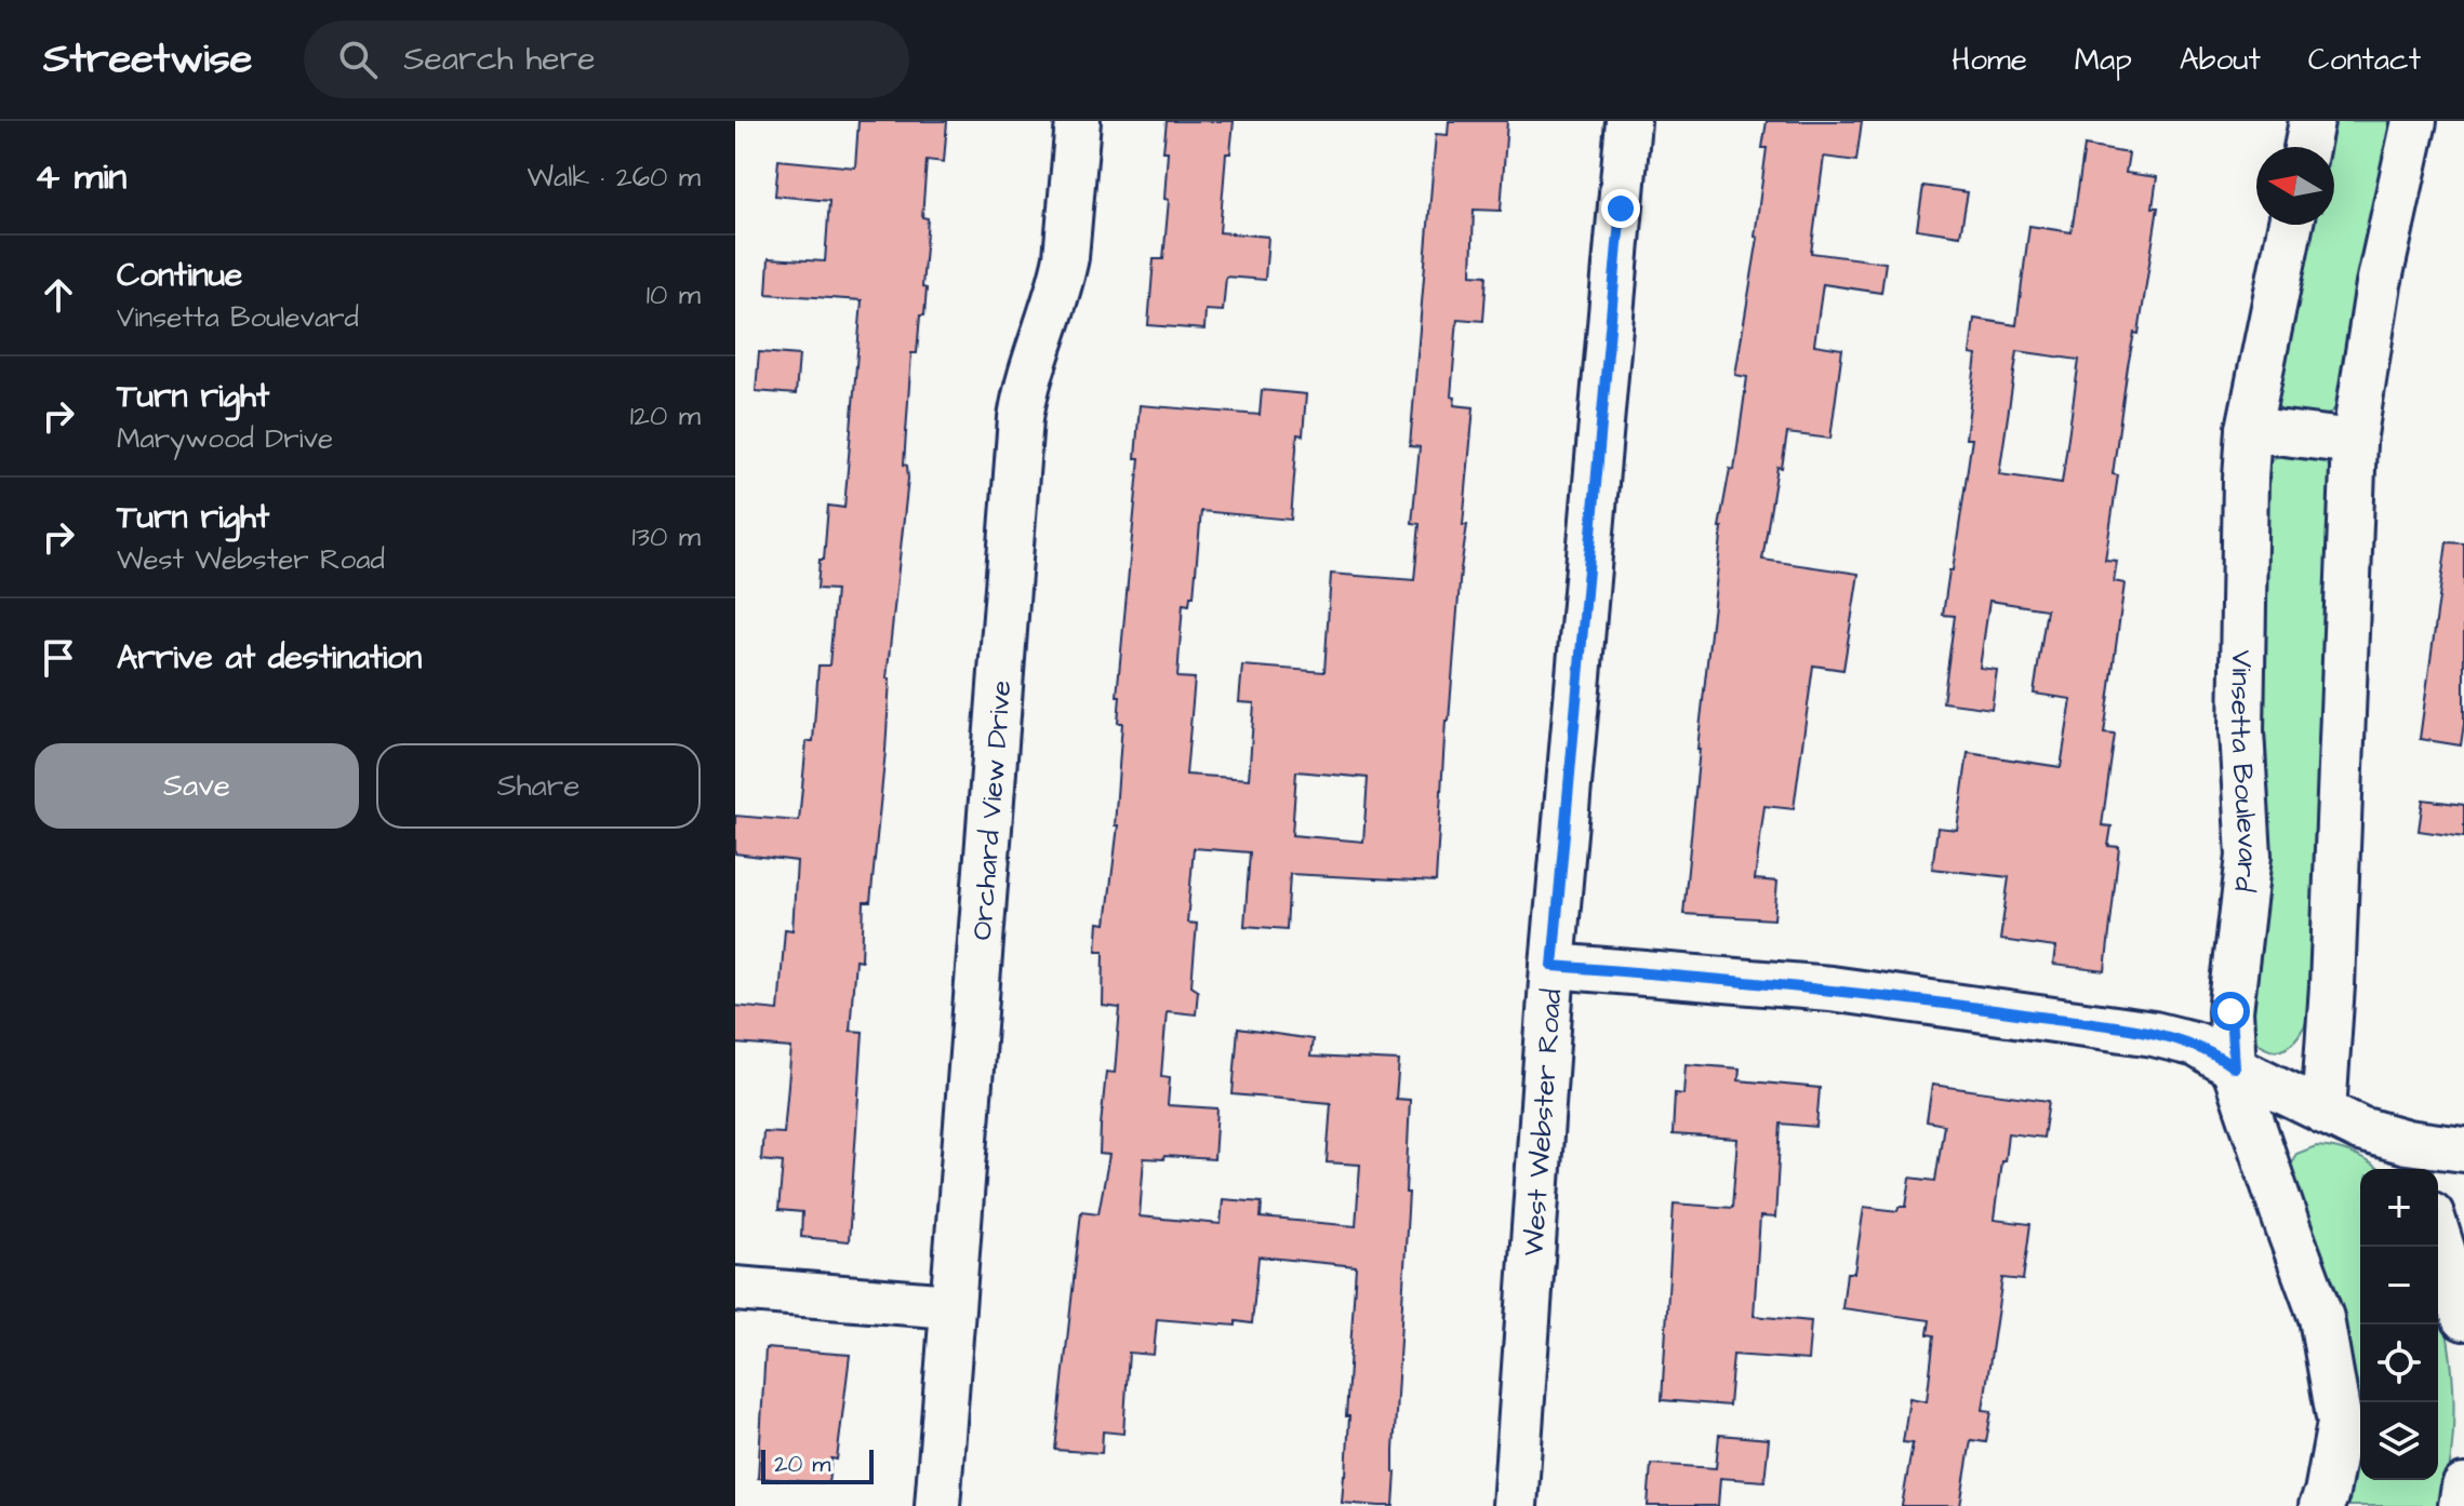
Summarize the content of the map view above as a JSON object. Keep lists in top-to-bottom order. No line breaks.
{"streets":{"street":["Vinsetta Boulevard","Orchard View Drive","West Webster Road"]},"scale_bar":"20 m","north":"left","page":{"header":"Streetwise","search":"Search here","nav":["Home","Map","About","Contact"],"heading":["4 min","Walk · 260 m"],"list":[["Continue","Vinsetta Boulevard","10 m"],["Turn right","Marywood Drive","120 m"],["Turn right","West Webster Road","130 m"],"Arrive at destination"],"buttons":["Save","Share"],"map_buttons":["+","−"],"scale":"20 m"}}
